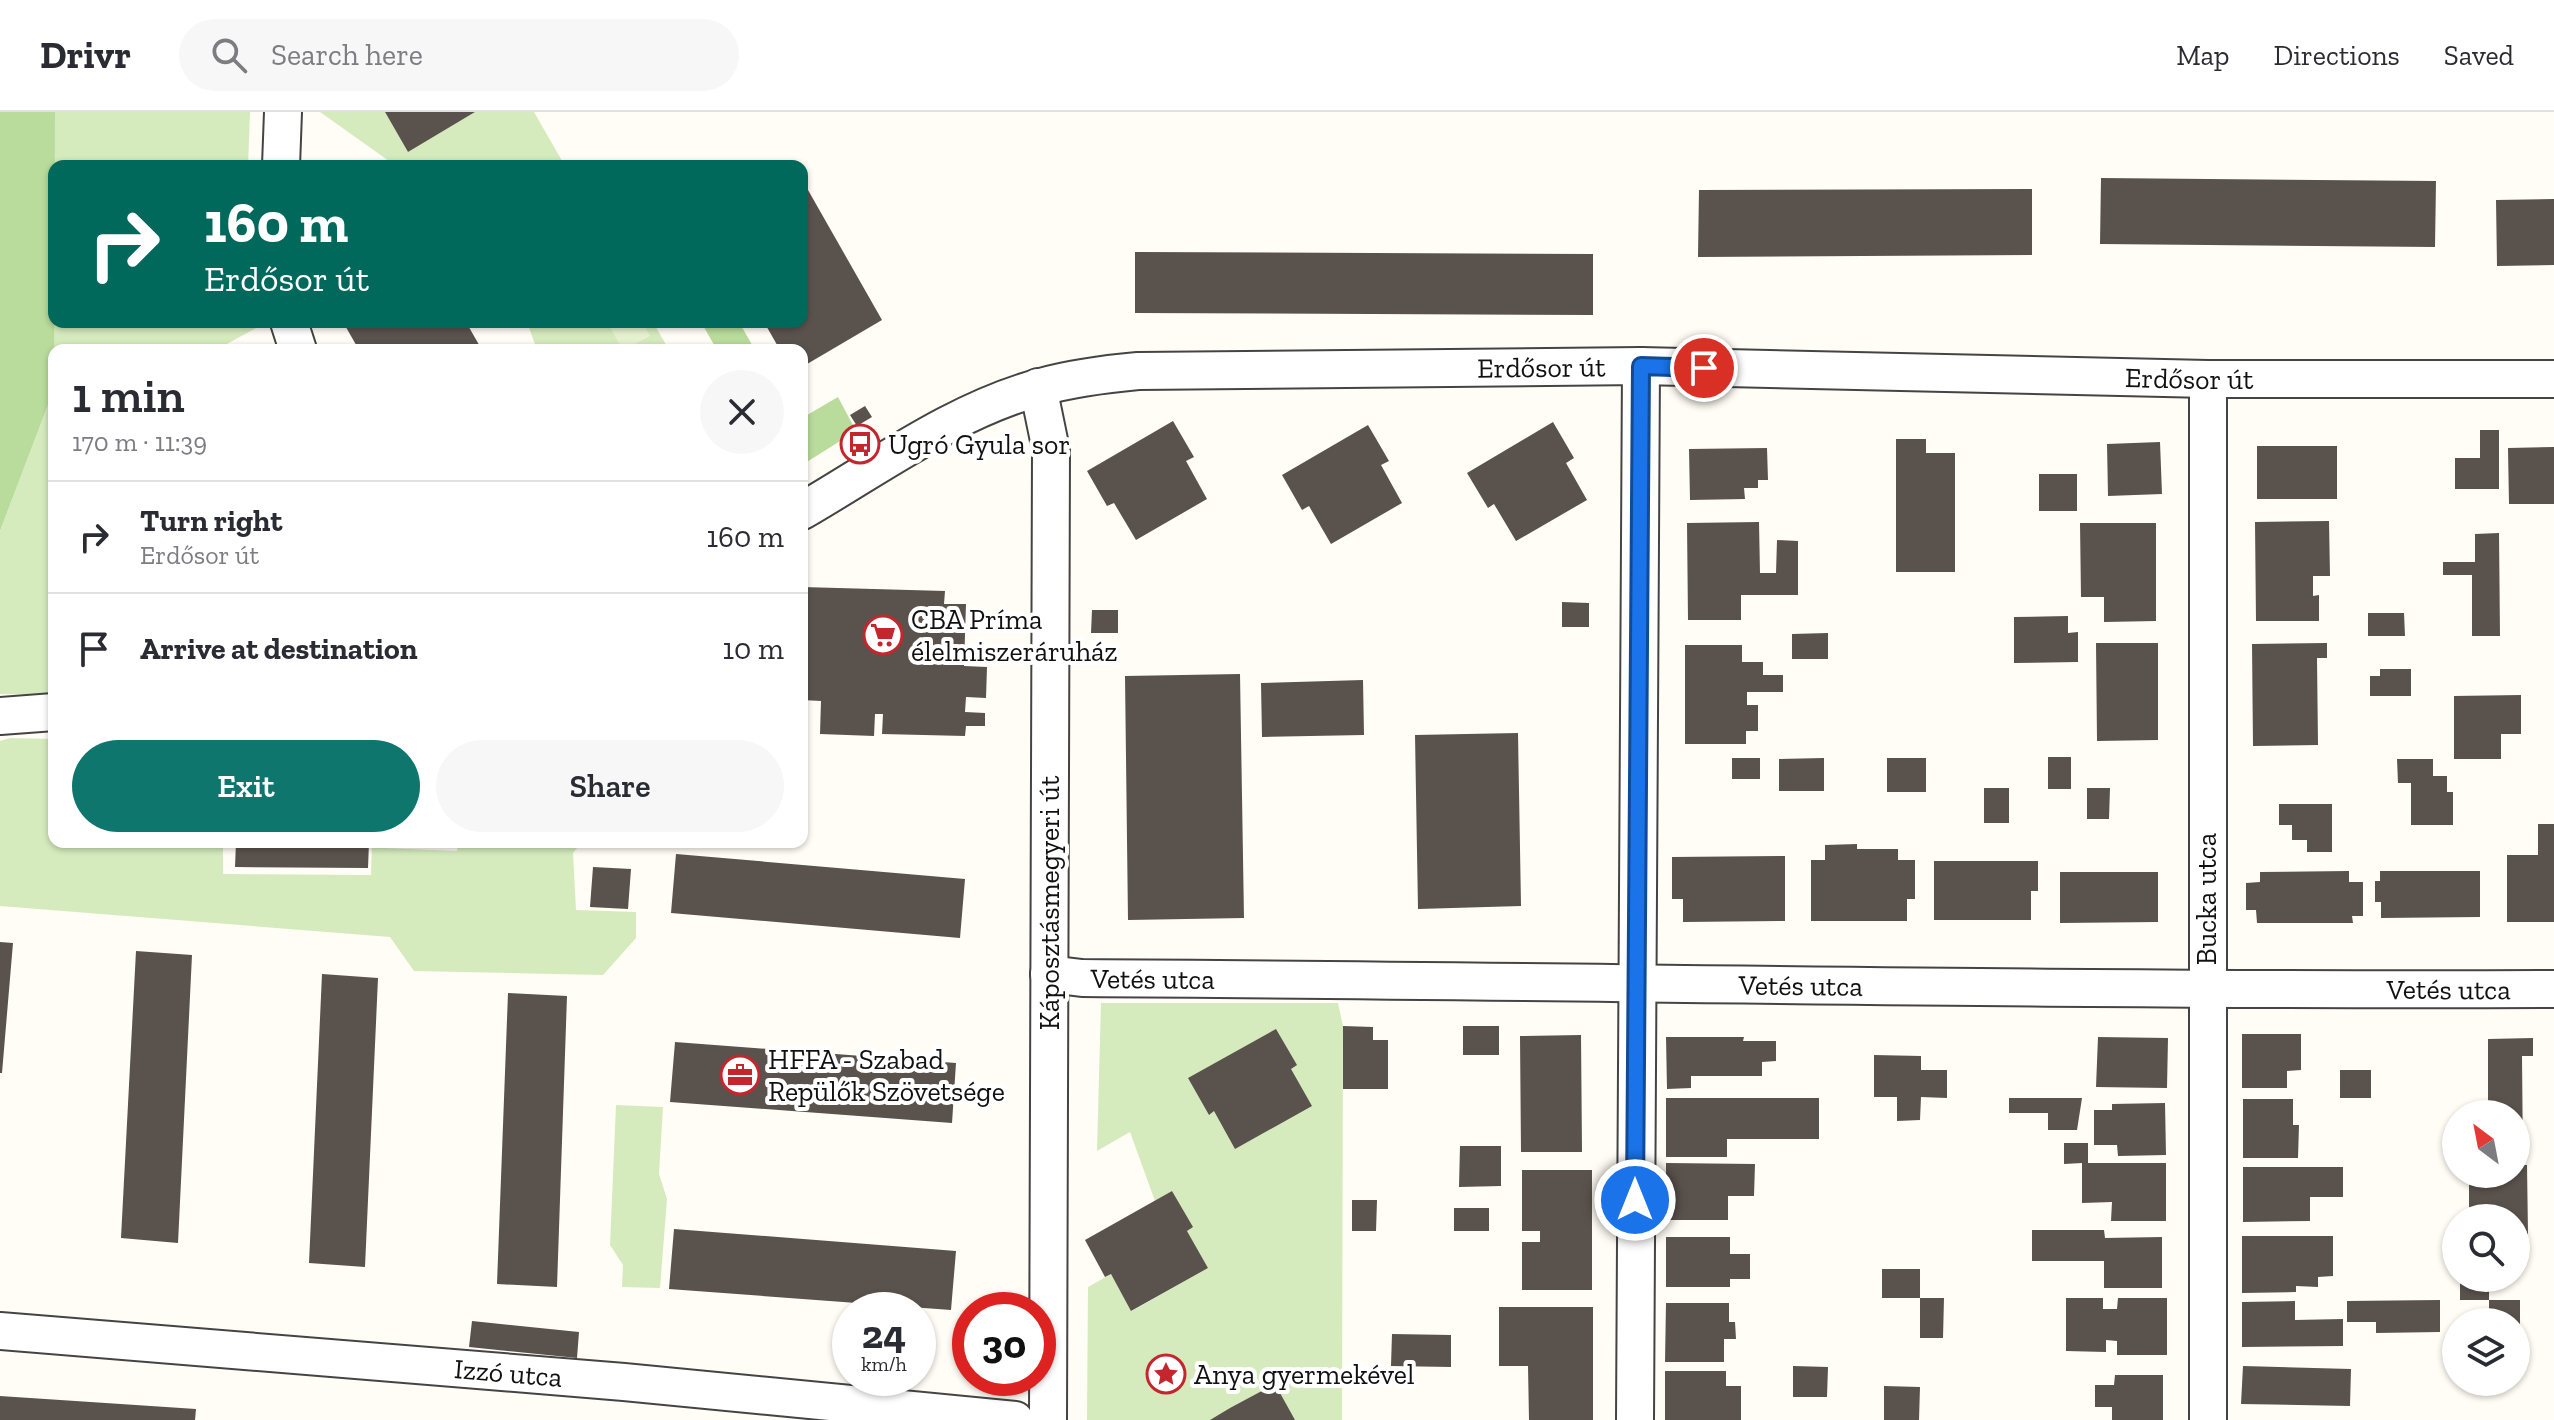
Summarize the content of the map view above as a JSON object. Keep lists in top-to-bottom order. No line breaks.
{"streets":{"street":["Erdősor út","Bucka utca","Káposztásmegyeri út","Vetés utca","Izzó utca"]},"crossings":[["Erdősor út","Bucka utca"],["Erdősor út","Káposztásmegyeri út"],["Bucka utca","Vetés utca"],["Káposztásmegyeri út","Vetés utca"]],"places":{"bus stop":["Ugró Gyula sor"],"supermarket":["CBA Príma élelmiszeráruház"],"office":["HFFA - Szabad Repülők Szövetsége"],"place":["Anya gyermekével"]},"north":"top left","page":{"header":"Drivr","search":"Search here","nav":["Map","Directions","Saved"],"turn":["160 m","Erdősor út"],"heading":["1 min","170 m · 11:39"],"list":[{"name":"Turn right","note":"Erdősor út","value":"160 m"},{"name":"Arrive at destination","value":"10 m"}],"buttons":["Exit","Share"],"speed":"24 km/h","limit":"30"}}
